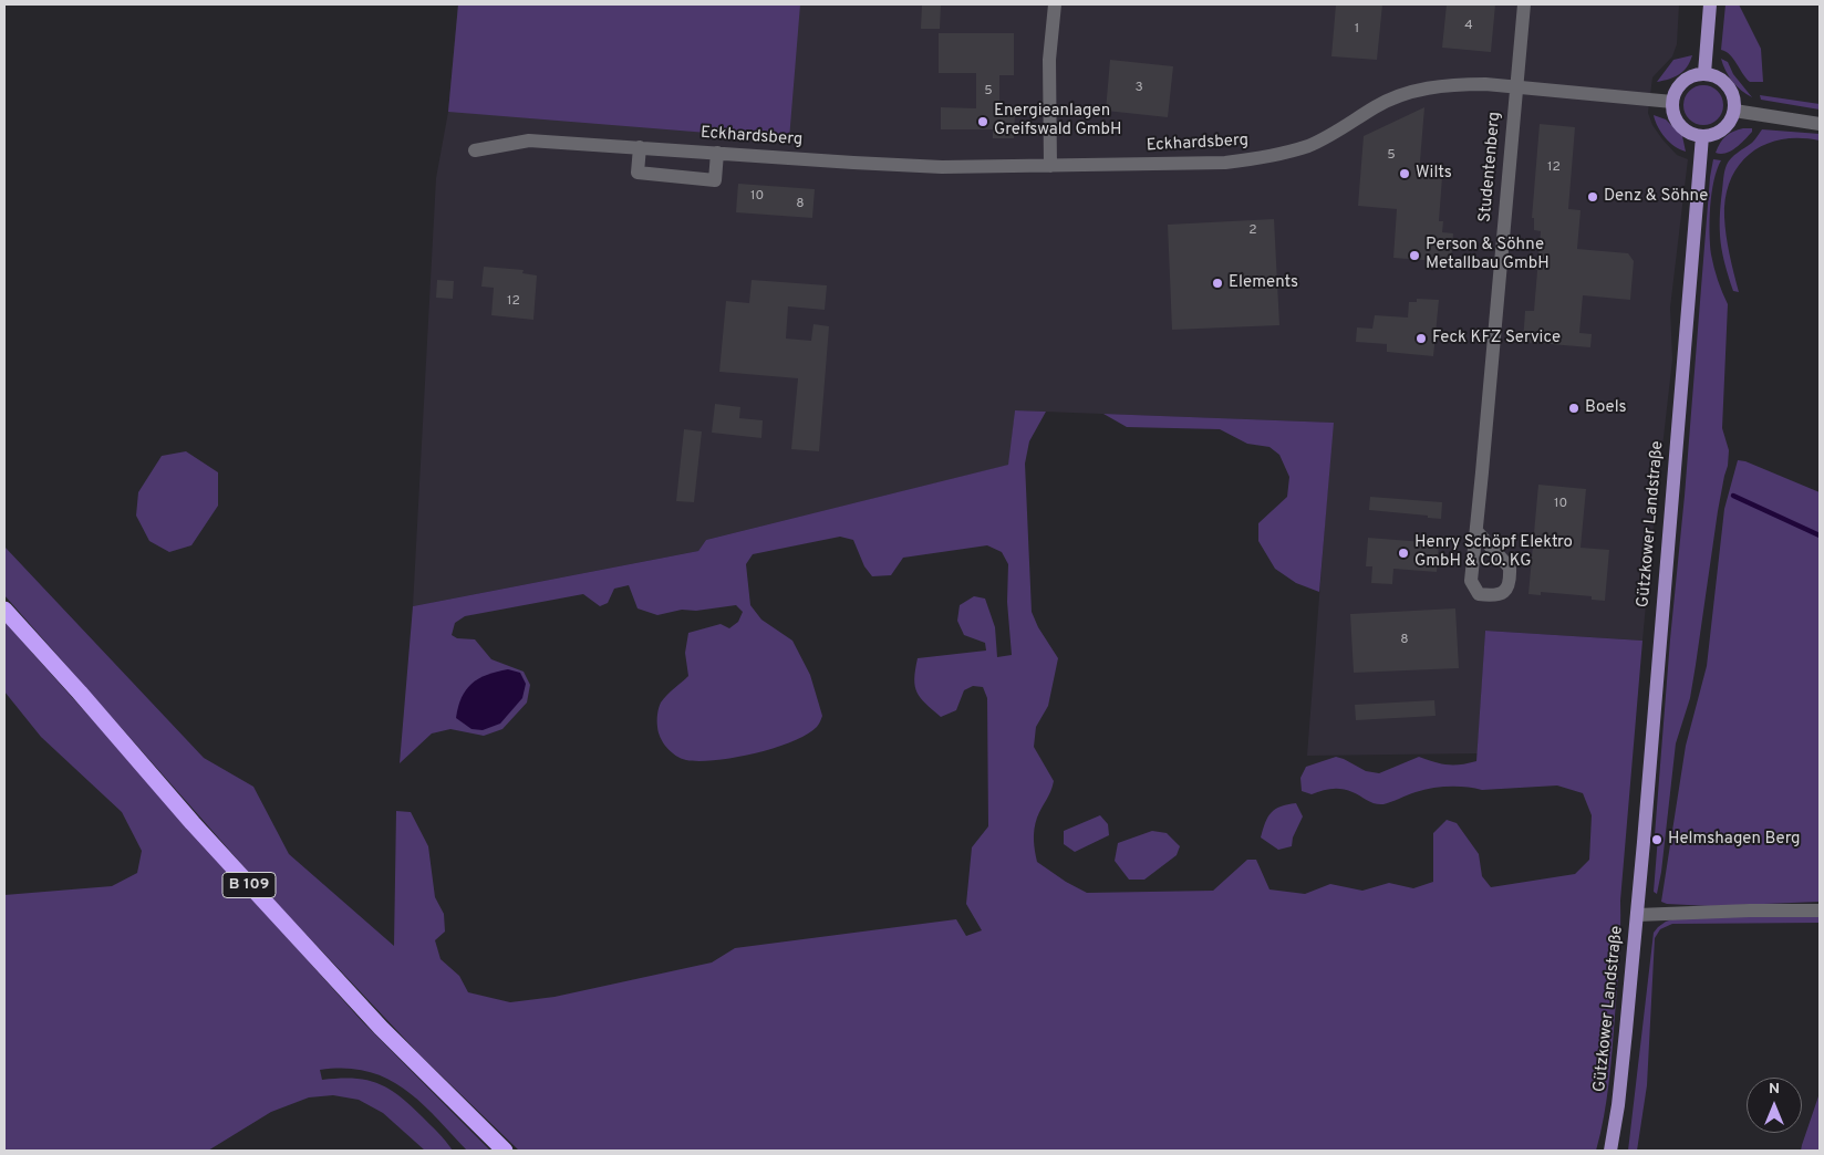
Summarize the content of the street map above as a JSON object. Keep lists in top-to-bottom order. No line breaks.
{"streets":{"highway":["B 109"],"main road":["Gützkower Landstraße"],"street":["Eckhardsberg","Studentenberg"]},"crossings":[["Eckhardsberg","Studentenberg"],["Eckhardsberg","Gützkower Landstraße"]],"places":["Energieanlagen Greifswald GmbH","Wilts","Denz & Söhne","Person & Söhne Metallbau GmbH","Elements","Feck KFZ Service","Boels","Henry Schöpf Elektro GmbH & CO. KG","Helmshagen Berg"],"house_numbers":["4","1","3","5","5","12","10","8","2","12","10","8"],"north":"top"}
